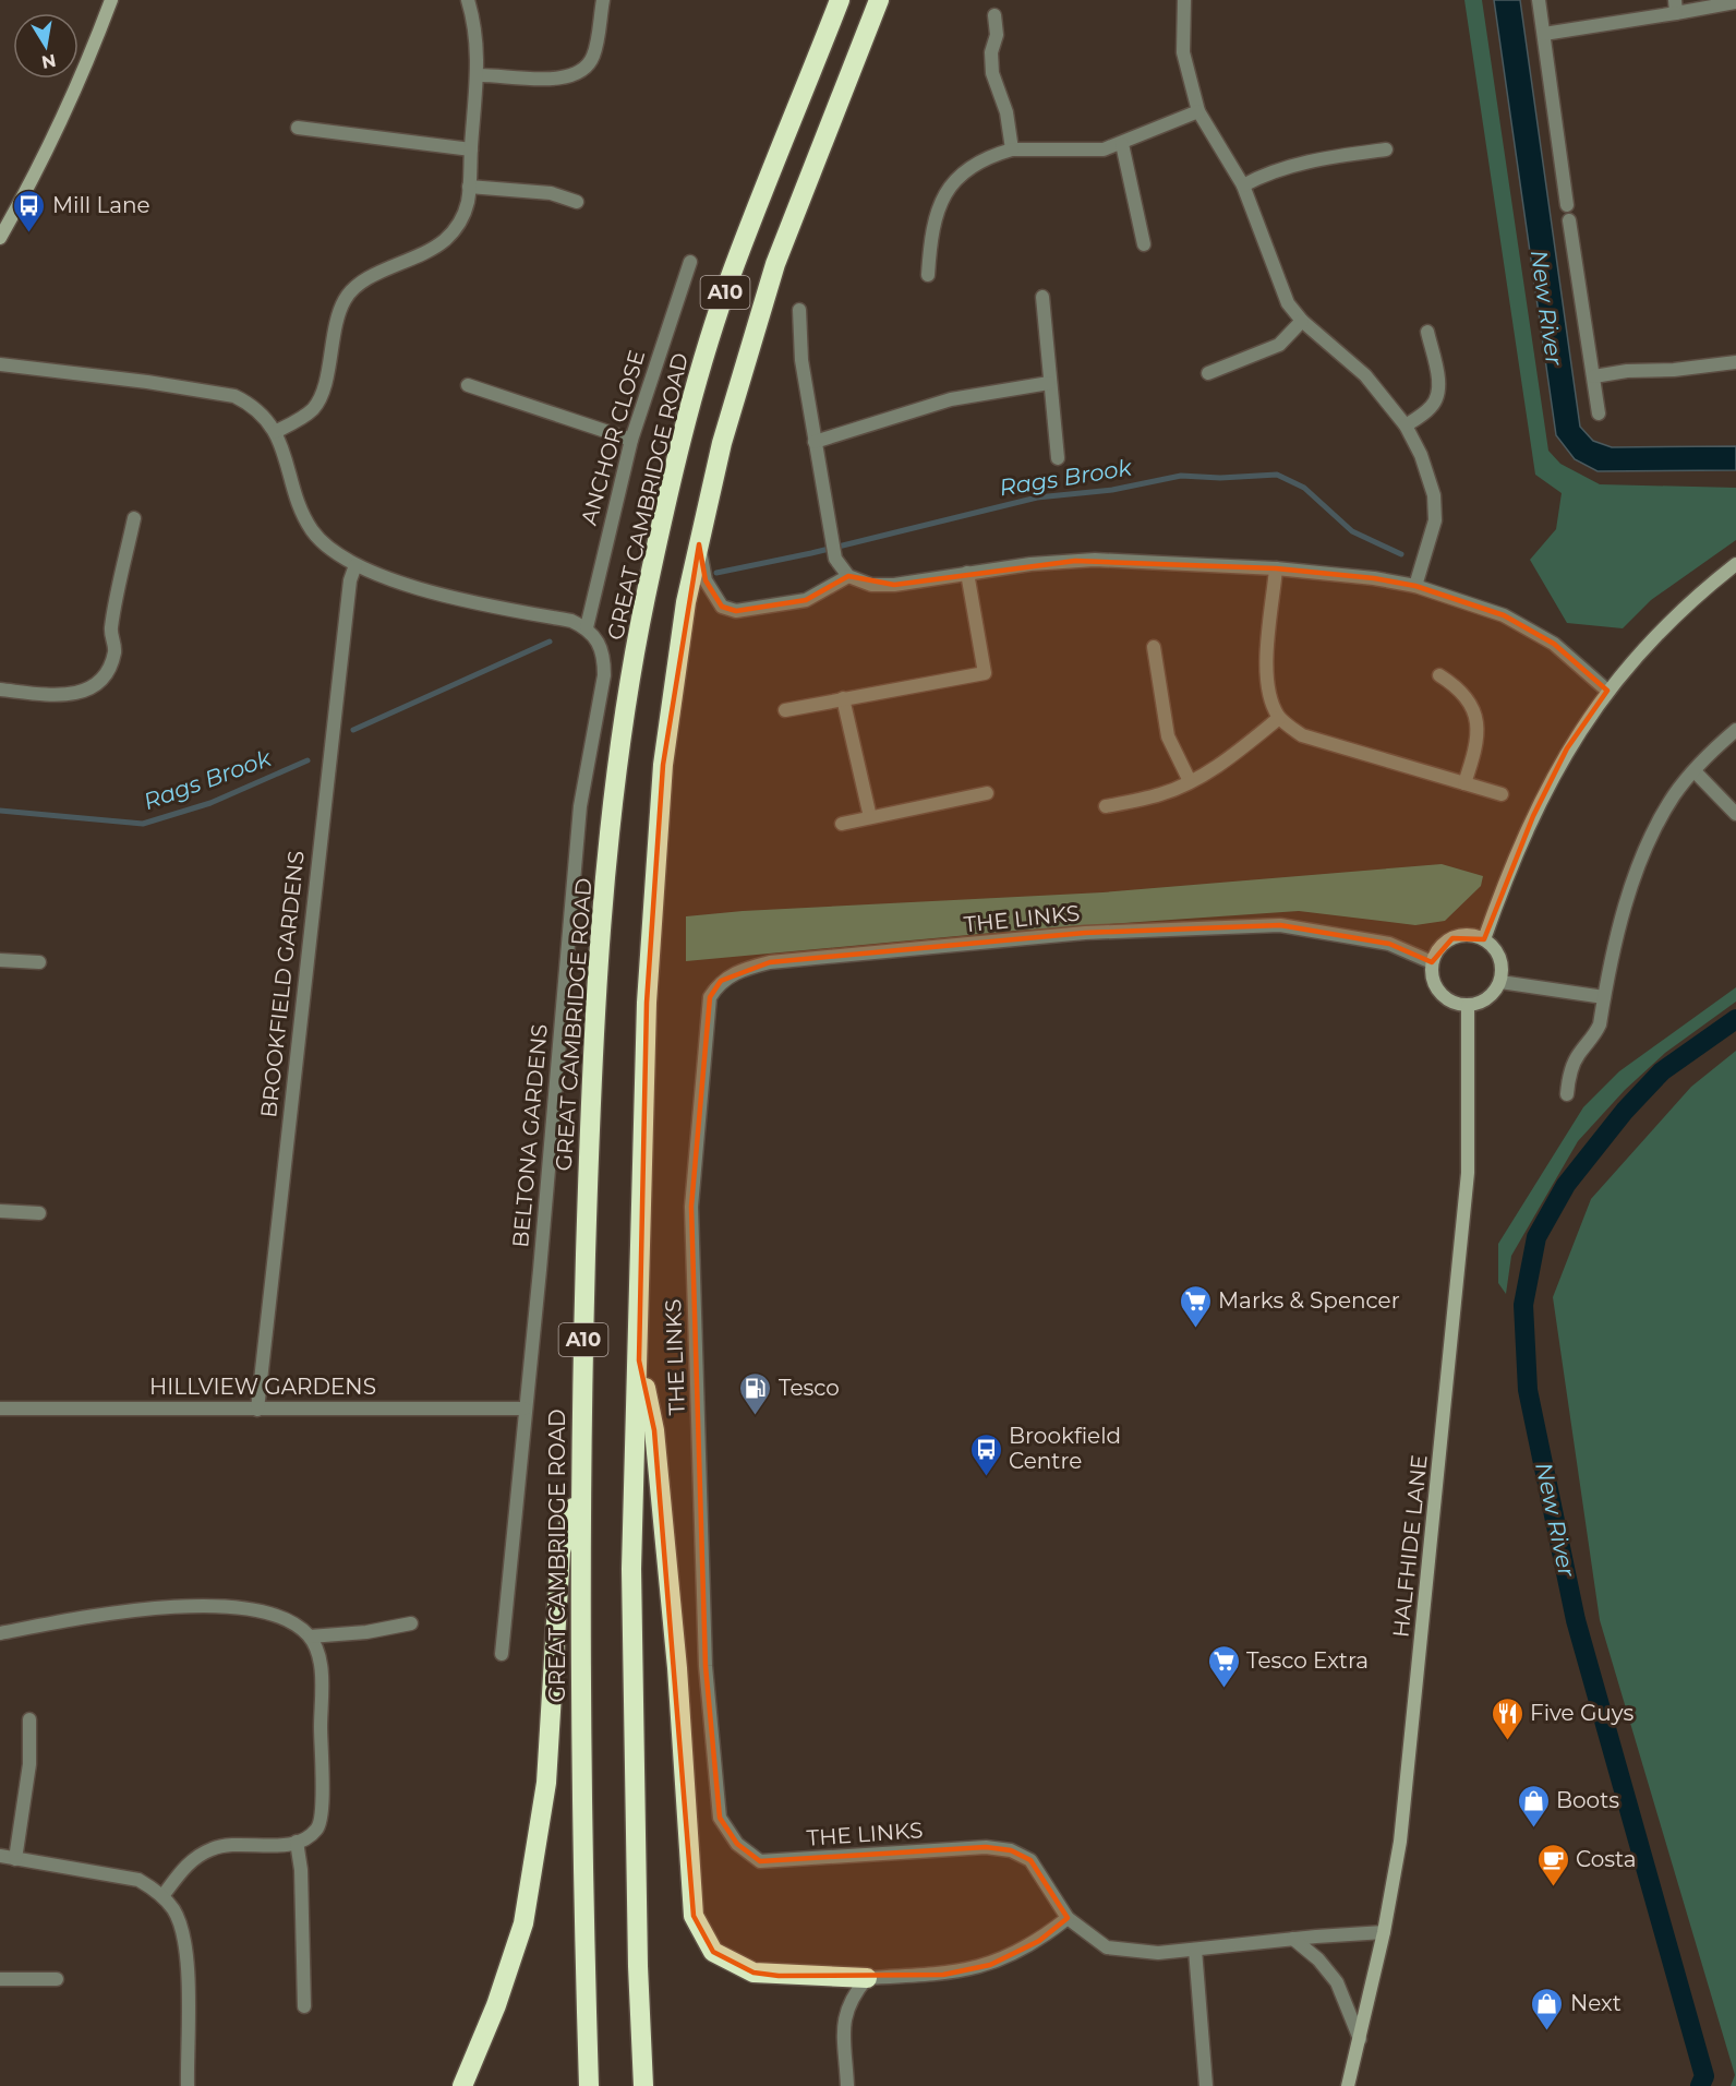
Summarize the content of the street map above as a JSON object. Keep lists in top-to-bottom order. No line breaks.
{"streets":{"highway":["A10","GREAT CAMBRIDGE ROAD"],"main road":["HALFHIDE LANE"],"street":["ANCHOR CLOSE","THE LINKS","BROOKFIELD GARDENS","BELTONA GARDENS","HILLVIEW GARDENS"]},"crossings":[["ANCHOR CLOSE","BELTONA GARDENS"],["THE LINKS","HALFHIDE LANE"],["BROOKFIELD GARDENS","HILLVIEW GARDENS"],["BELTONA GARDENS","HILLVIEW GARDENS"]],"water":["New River","Rags Brook"],"places":{"bus stop":["Mill Lane","Brookfield Centre"],"supermarket":["Marks & Spencer","Tesco Extra"],"fuel station":["Tesco"],"restaurant":["Five Guys"],"shop":["Boots","Next"],"cafe":["Costa"]},"north":"bottom"}
